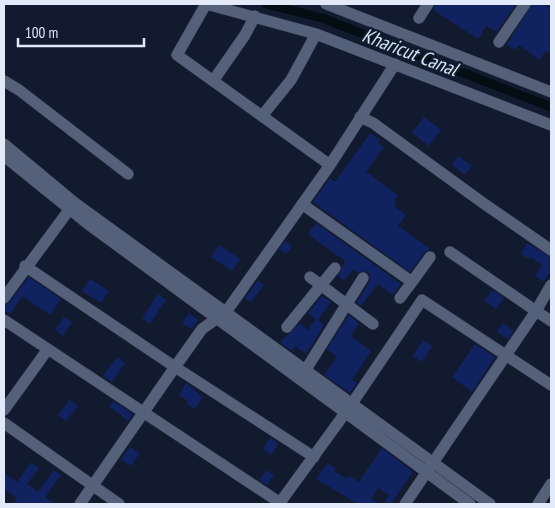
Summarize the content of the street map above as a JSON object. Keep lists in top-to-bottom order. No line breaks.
{"water":["Kharicut Canal"],"scale_bar":"100 m"}
